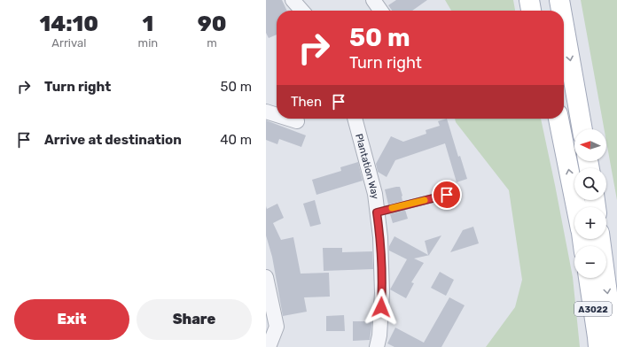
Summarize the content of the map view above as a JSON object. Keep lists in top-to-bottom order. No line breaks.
{"streets":{"main road":["A3022"],"street":["Plantation Way"]},"north":"left","page":{"eta":["14:10","Arrival","1","min","90","m"],"turn":["50 m","Turn right"],"list":[{"name":"Turn right","value":"50 m"},{"name":"Arrive at destination","value":"40 m"}],"then":"Then","map_buttons":["+","−"],"buttons":["Exit","Share"]}}
